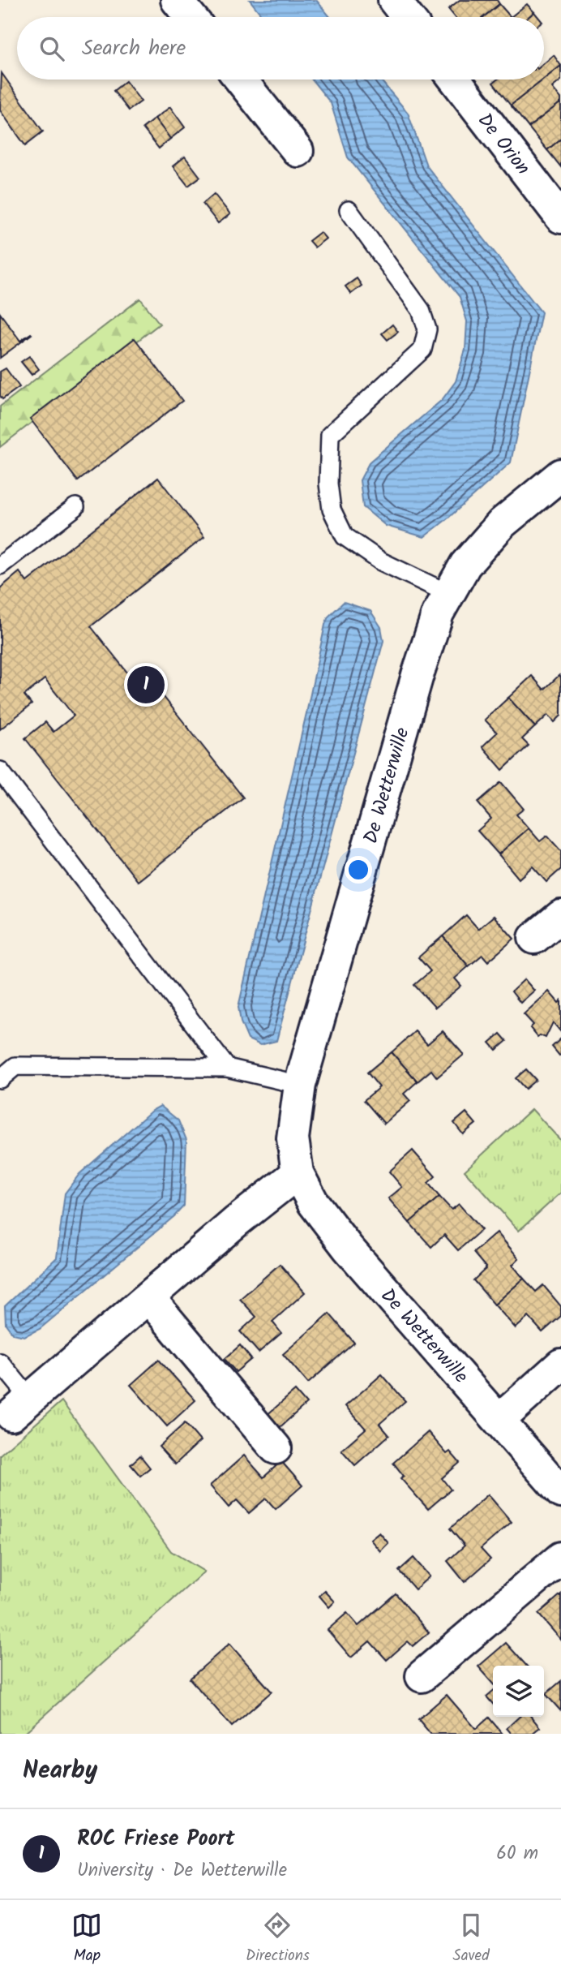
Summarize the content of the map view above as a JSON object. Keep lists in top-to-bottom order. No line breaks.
{"streets":{"street":["De Orion","De Wetterwille"]},"page":{"search":"Search here","pins":"1","heading":"Nearby","list":[{"mark":"1","name":"ROC Friese Poort","note":"University · De Wetterwille","value":"60 m"}],"nav":["Map","Directions","Saved"]}}
